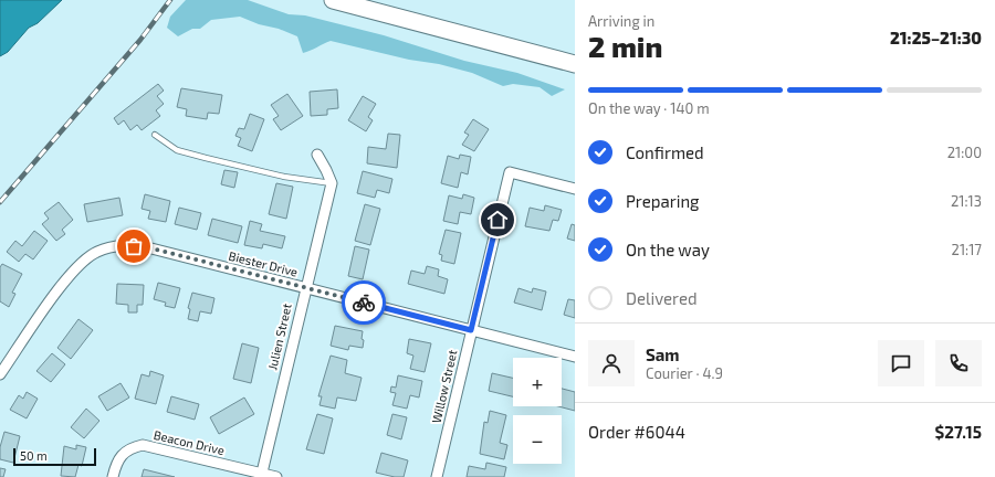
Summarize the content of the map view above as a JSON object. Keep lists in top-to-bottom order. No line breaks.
{"streets":{"street":["Biester Drive","Julien Street","Willow Street","Beacon Drive"]},"crossings":[["Biester Drive","Julien Street"],["Biester Drive","Willow Street"],["Julien Street","Beacon Drive"]],"scale_bar":"50 m","page":{"heading":["2 min","Arriving in","21:25–21:30"],"panel":["Sam","Courier · 4.9","Order #6044","$27.15"],"bar":"On the way · 140 m","list":[["Confirmed","21:00"],["Preparing","21:13"],["On the way","21:17"],"Delivered"],"map_buttons":["+","−"],"scale":"50 m"}}
